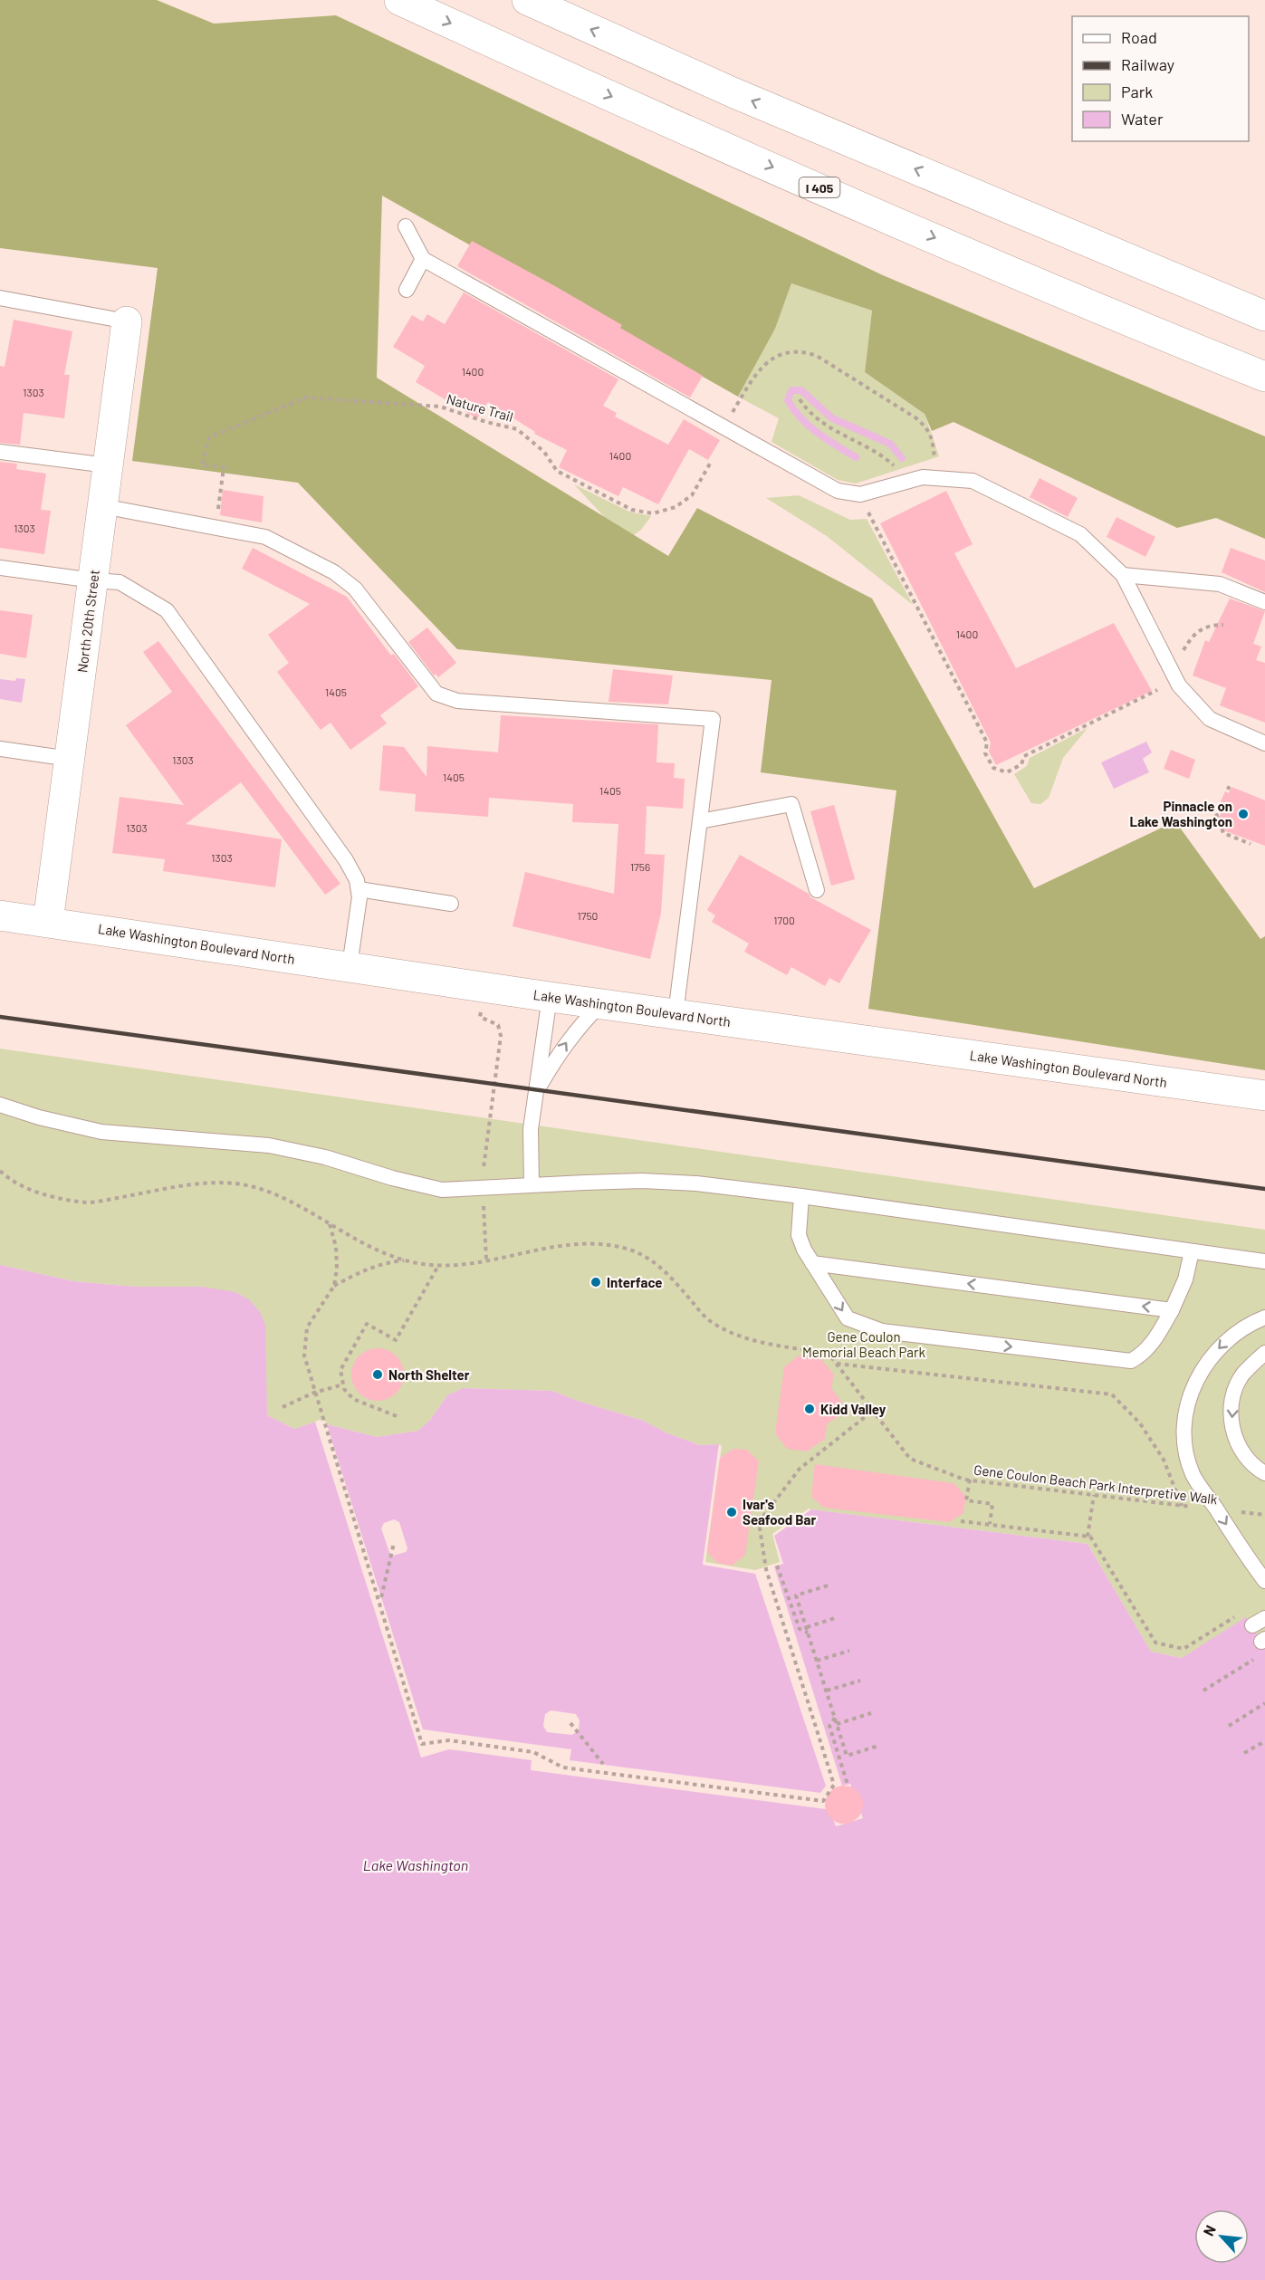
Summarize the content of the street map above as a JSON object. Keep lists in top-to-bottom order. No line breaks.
{"streets":{"main road":["I 405","North 20th Street","Lake Washington Boulevard North"],"path":["Nature Trail","Gene Coulon Beach Park Interpretive Walk"]},"crossings":[["North 20th Street","Lake Washington Boulevard North"]],"water":["Lake Washington"],"parks":["Gene Coulon Memorial Beach Park"],"places":["Pinnacle on Lake Washington","Interface","North Shelter","Kidd Valley","Ivar's Seafood Bar"],"house_numbers":["1400","1303","1400","1303","1400","1405","1303","1405","1405","1303","1303","1756","1750","1700"],"legend":["Road","Railway","Park","Water"],"north":"top left"}
